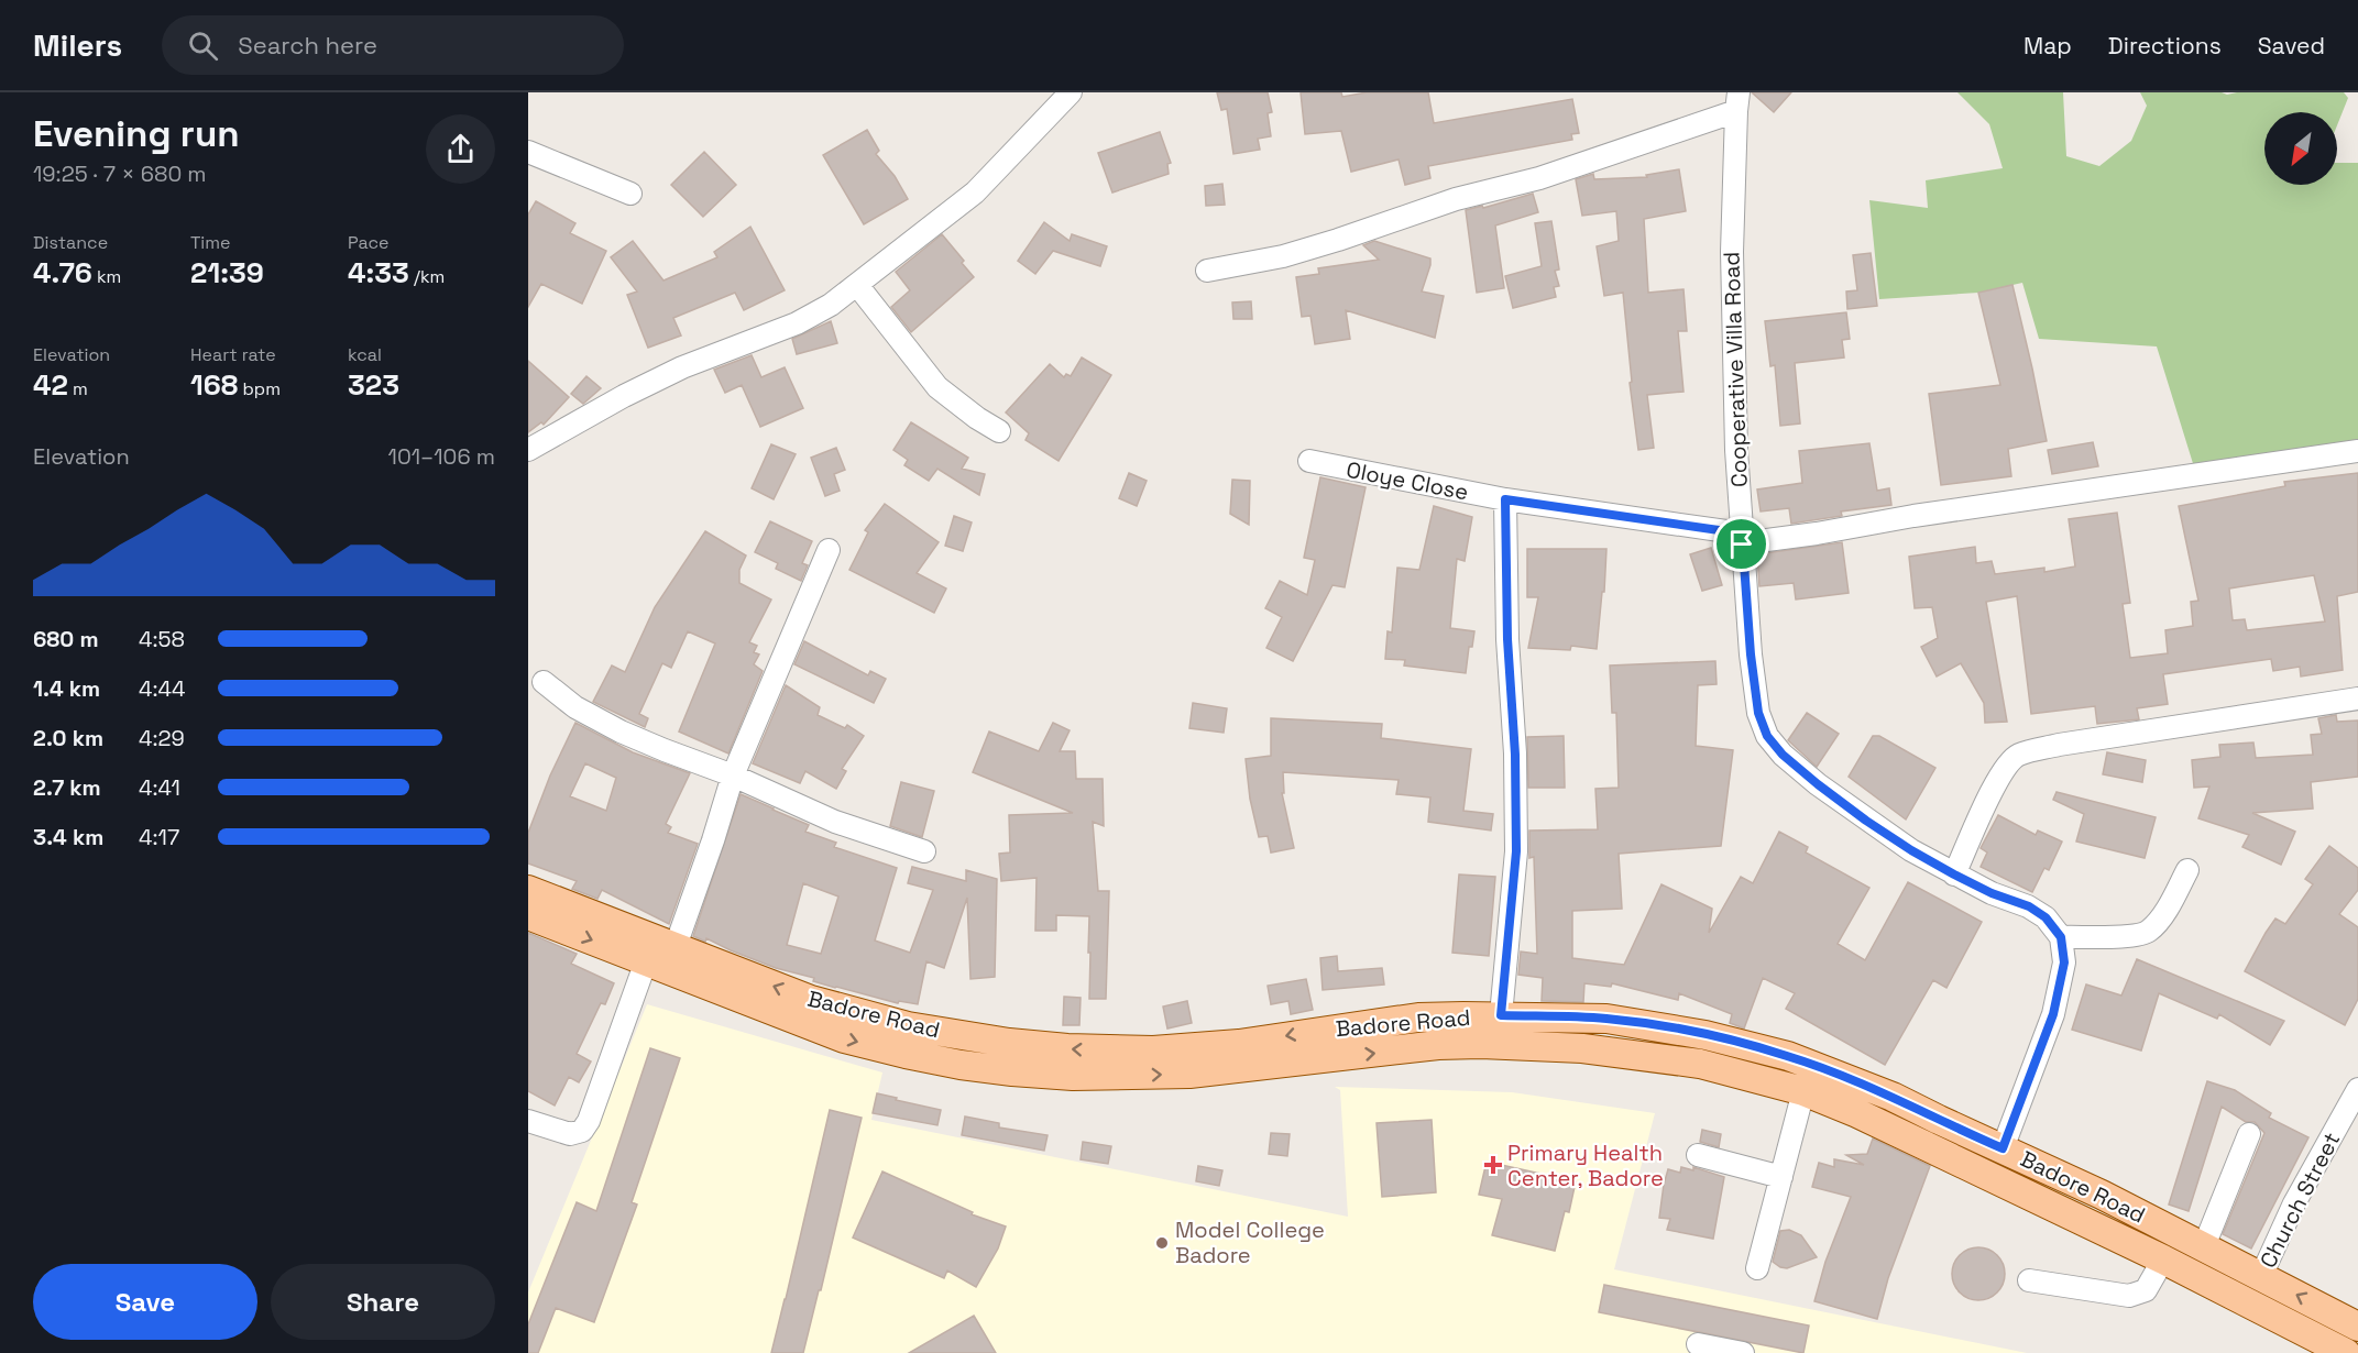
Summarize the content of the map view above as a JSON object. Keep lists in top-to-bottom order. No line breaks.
{"streets":{"main road":["Badore Road"],"street":["Cooperative Villa Road","Oloye Close","Church Street"]},"crossings":[["Cooperative Villa Road","Oloye Close"],["Badore Road","Church Street"]],"places":{"health":["Primary Health Center, Badore"],"other":["Model College Badore"]},"north":"bottom left","page":{"header":"Milers","search":"Search here","nav":["Map","Directions","Saved"],"heading":["Evening run","19:25 · 7 × 680 m"],"stats":[["Distance","4.76 km"],["Time","21:39"],["Pace","4:33 /km"],["Elevation","42 m"],["Heart rate","168 bpm"],["kcal","323"]],"chart":["Elevation","101–106 m"],"list":[{"name":"680 m","note":"4:58"},{"name":"1.4 km","note":"4:44"},{"name":"2.0 km","note":"4:29"},{"name":"2.7 km","note":"4:41"},{"name":"3.4 km","note":"4:17"}],"buttons":["Save","Share"]}}
